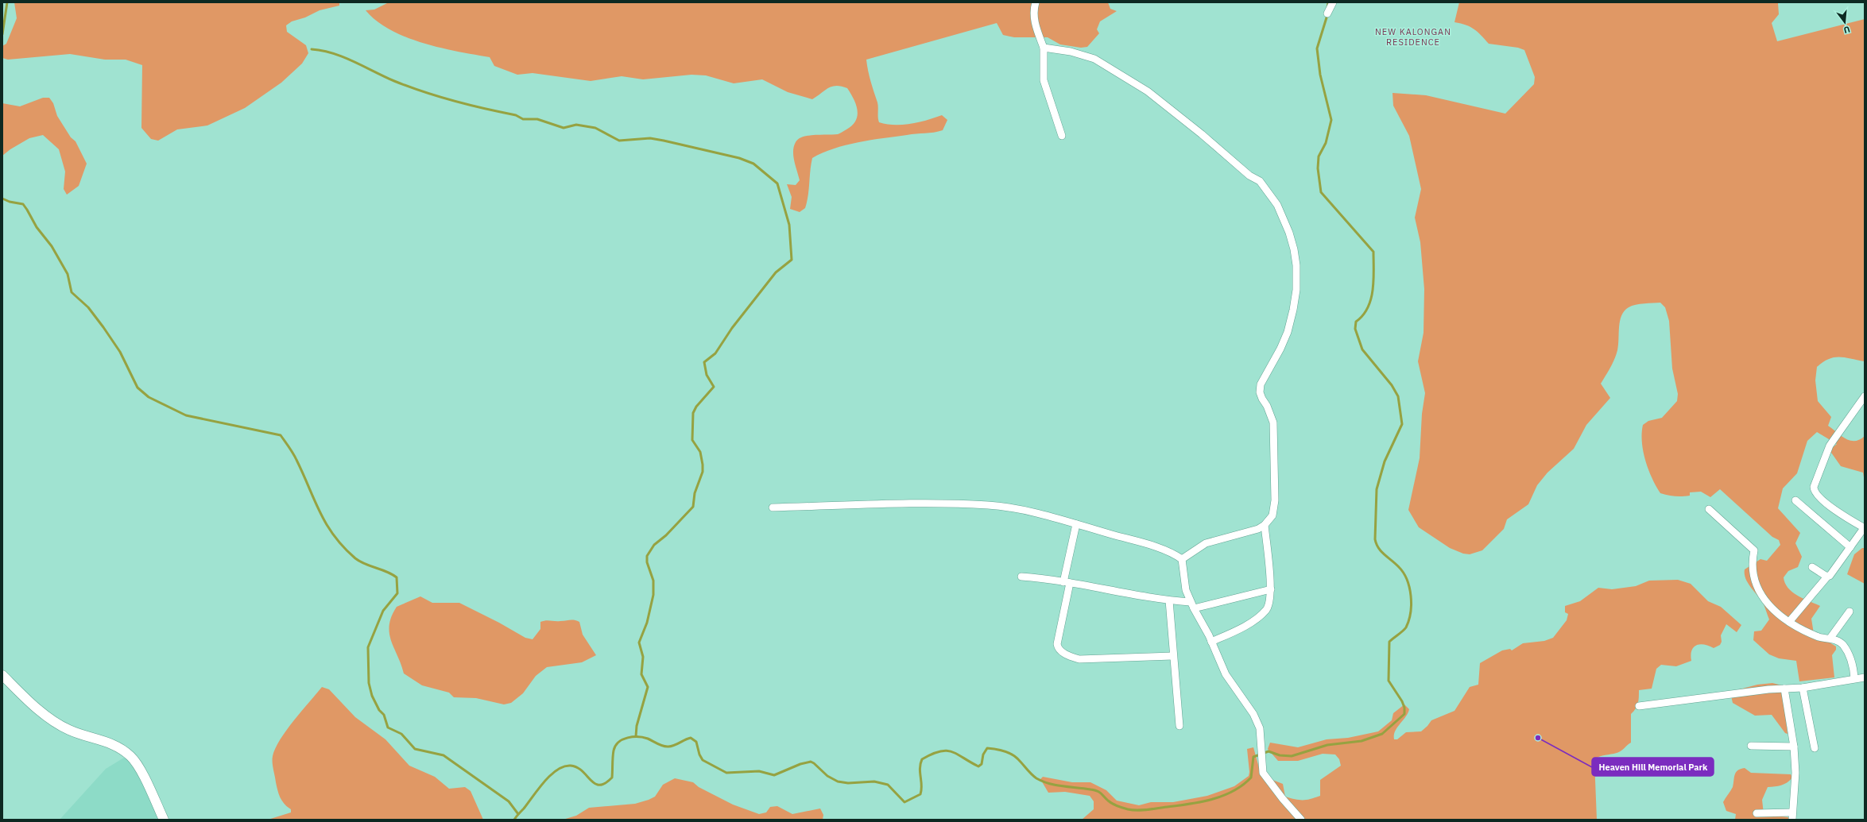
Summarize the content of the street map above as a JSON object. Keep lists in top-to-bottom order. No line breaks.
{"districts":["NEW KALONGAN RESIDENCE"],"places":["Heaven Hill Memorial Park"],"north":"bottom"}
